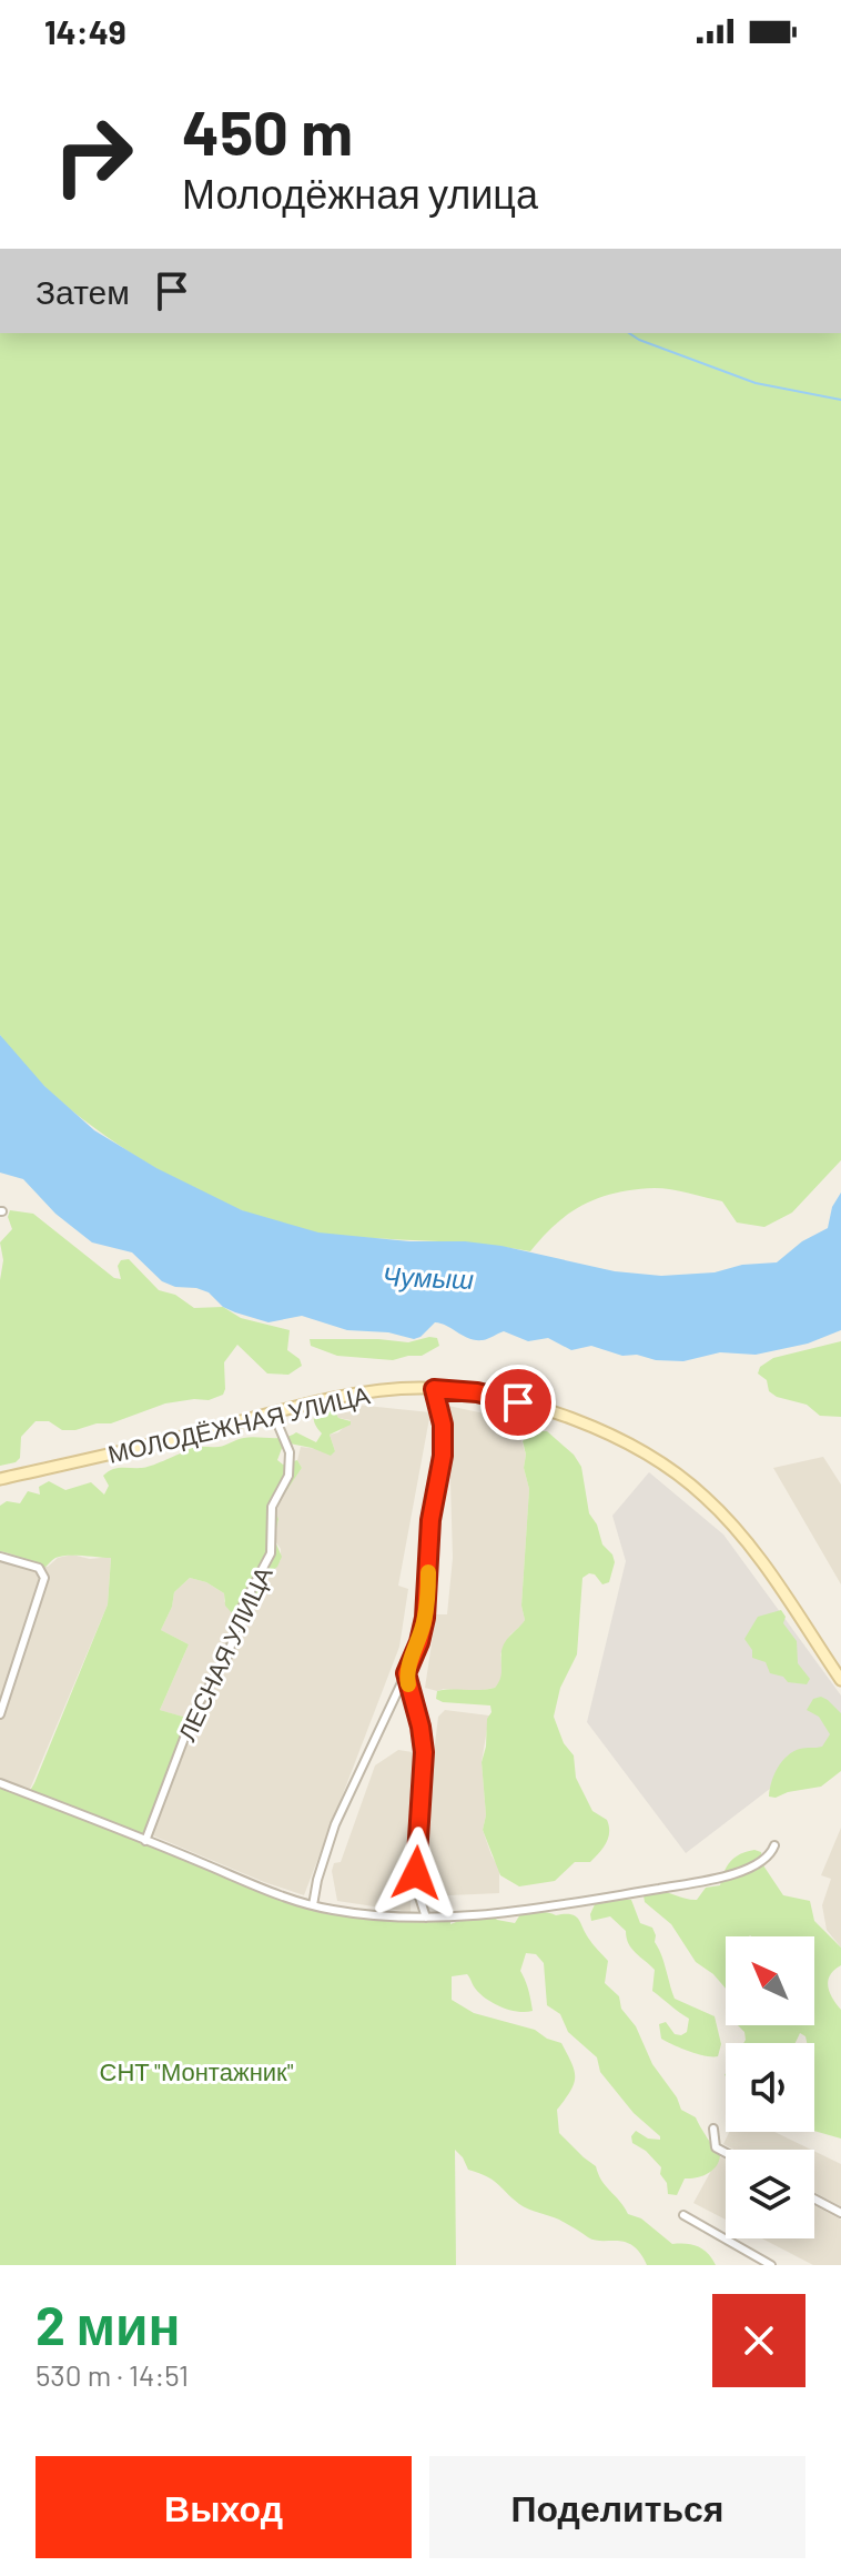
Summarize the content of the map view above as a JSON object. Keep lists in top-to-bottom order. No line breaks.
{"streets":{"street":["МОЛОДЁЖНАЯ УЛИЦА","ЛЕСНАЯ УЛИЦА"]},"crossings":[["МОЛОДЁЖНАЯ УЛИЦА","ЛЕСНАЯ УЛИЦА"]],"water":["Чумыш"],"parks":["СНТ \"Монтажник\""],"north":"top left","page":{"status":"14:49","turn":["450 m","Молодёжная улица"],"then":"Затем","heading":["2 мин","530 m · 14:51"],"buttons":["Выход","Поделиться"]}}
